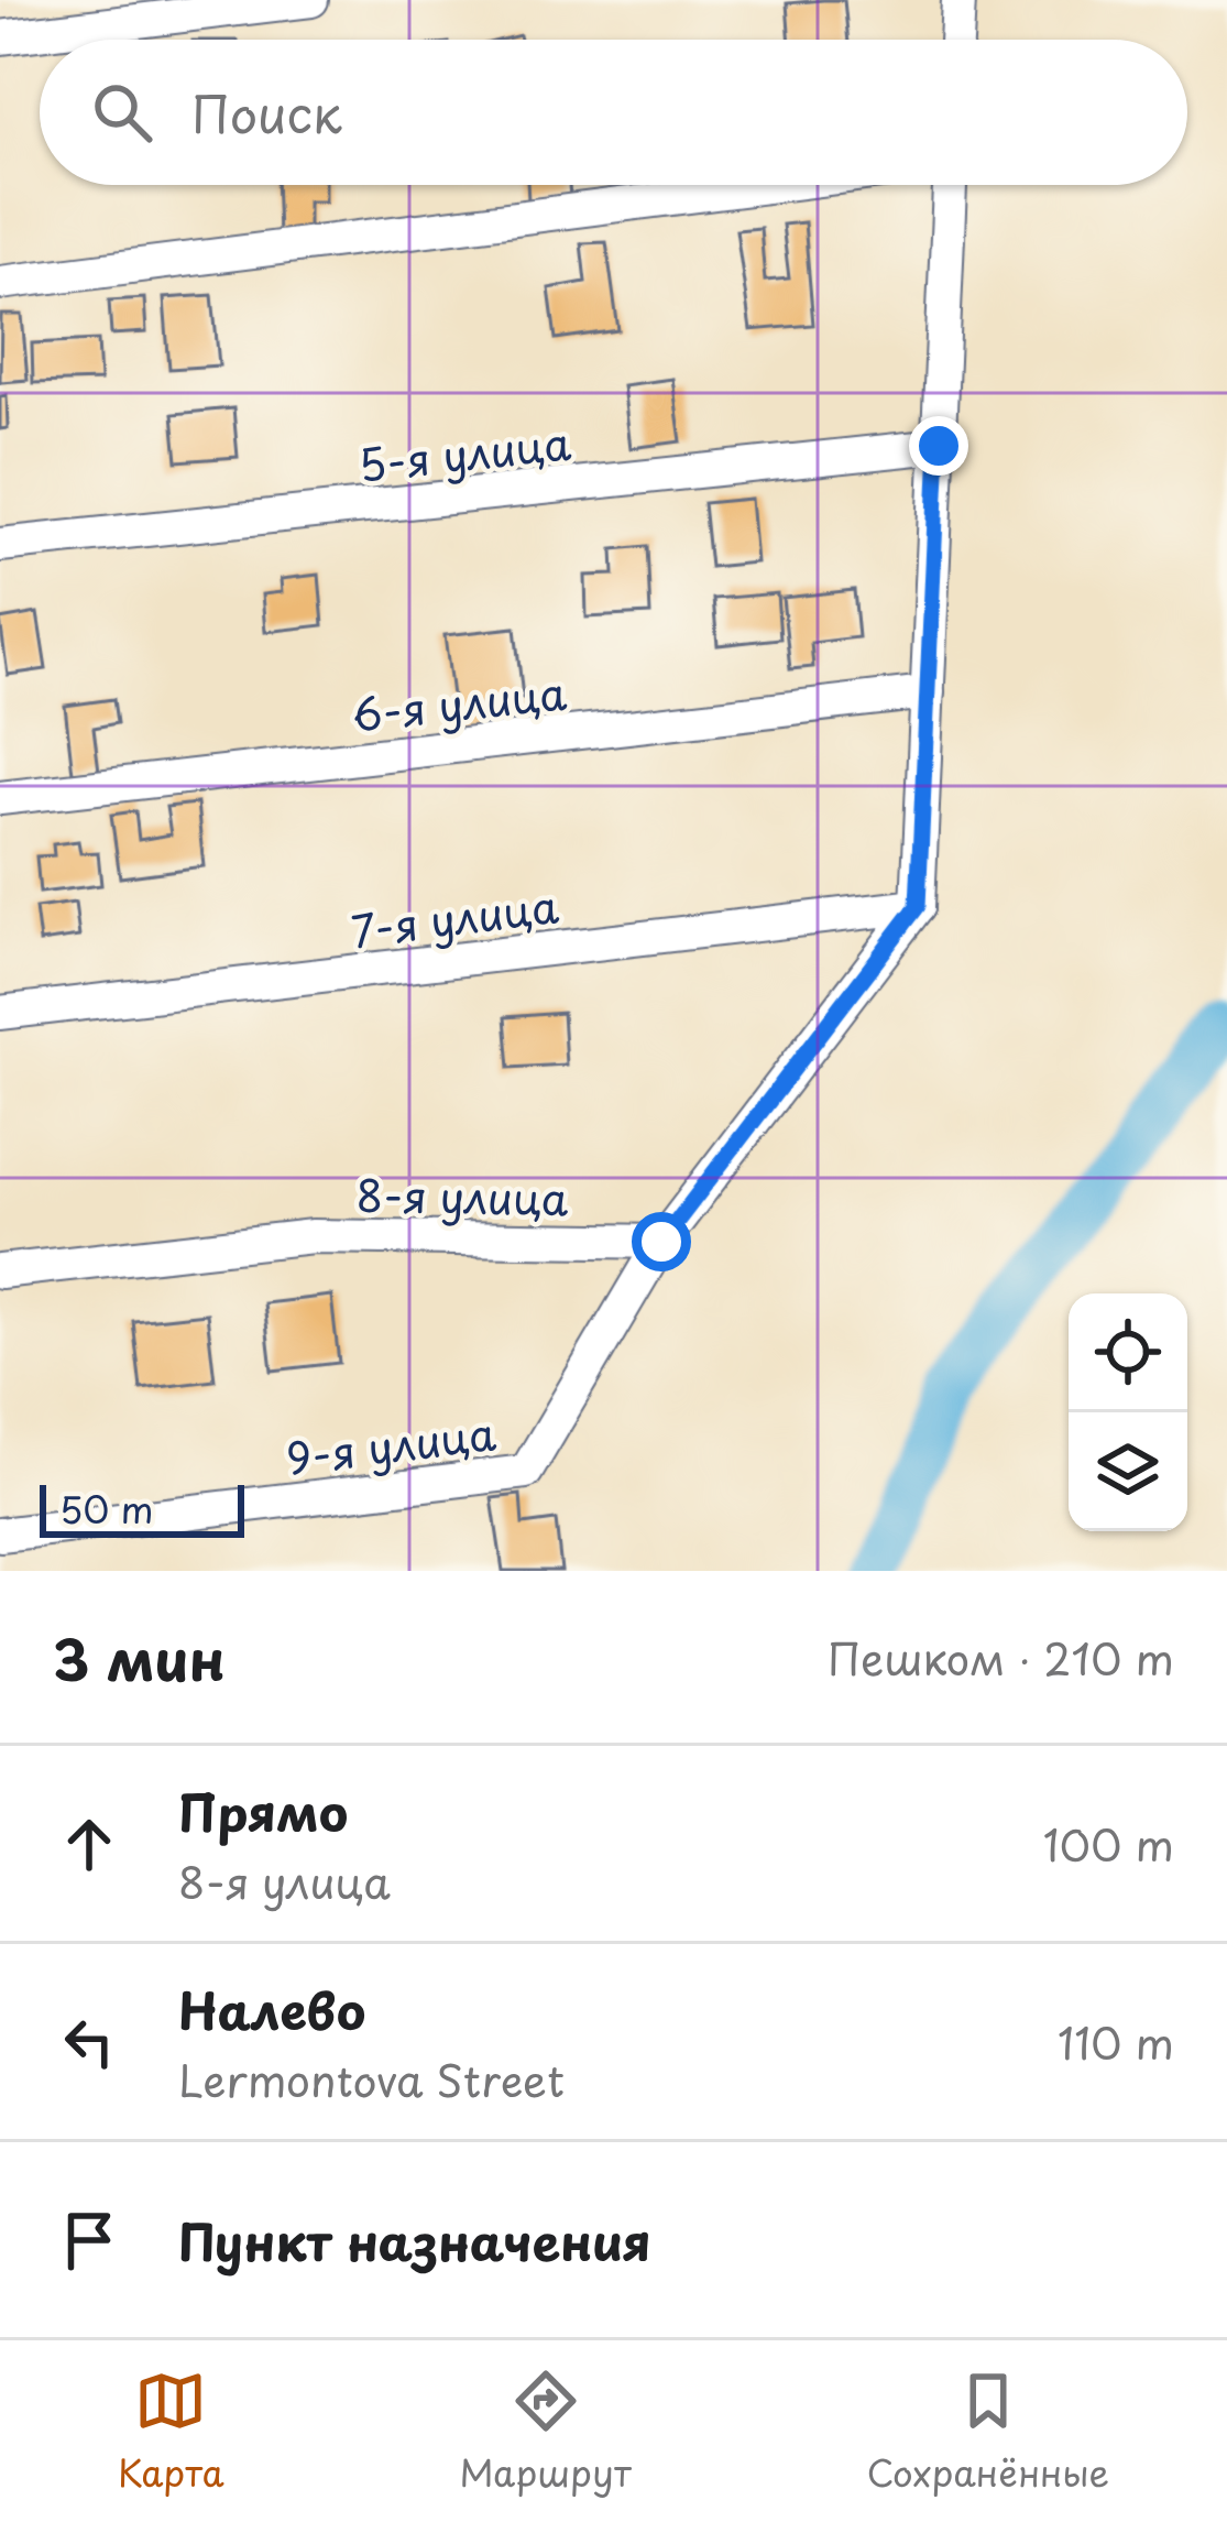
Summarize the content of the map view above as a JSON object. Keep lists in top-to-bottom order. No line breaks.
{"streets":{"street":["5-я улица","6-я улица","7-я улица","8-я улица","9-я улица"]},"crossings":[["8-я улица","9-я улица"]],"scale_bar":"50 m","page":{"search":"Поиск","scale":"50 m","heading":["3 мин","Пешком · 210 m"],"list":[["Прямо","8-я улица","100 m"],["Налево","Lermontova Street","110 m"],"Пункт назначения"],"nav":["Карта","Маршрут","Сохранённые"]}}
